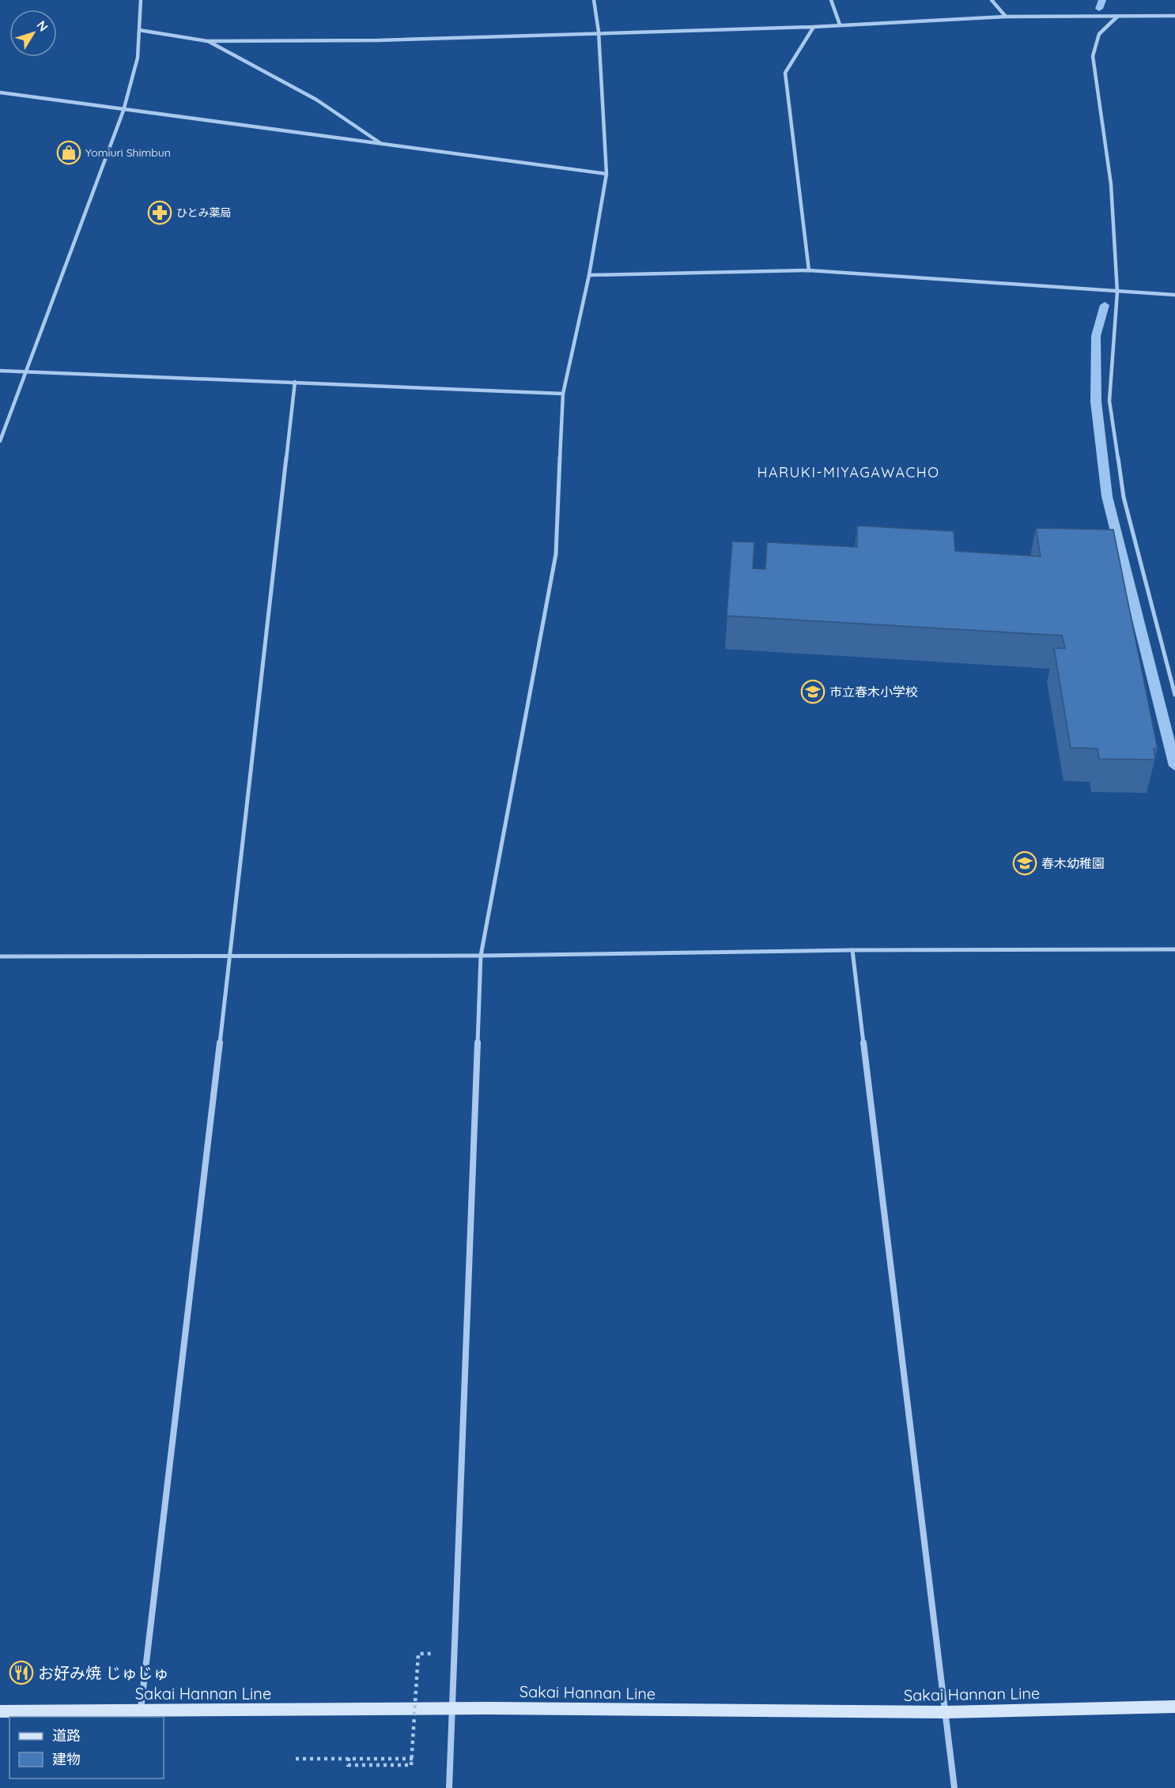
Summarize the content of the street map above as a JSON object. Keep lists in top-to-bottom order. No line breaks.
{"streets":{"main road":["Sakai Hannan Line"]},"districts":["HARUKI-MIYAGAWACHO"],"places":{"shop":["Yomiuri Shimbun"],"pharmacy":["ひとみ薬局"],"school or university":["市立春木小学校","春木幼稚園"],"restaurant":["お好み焼 じゅじゅ"]},"legend":["道路","建物"],"north":"top right"}
